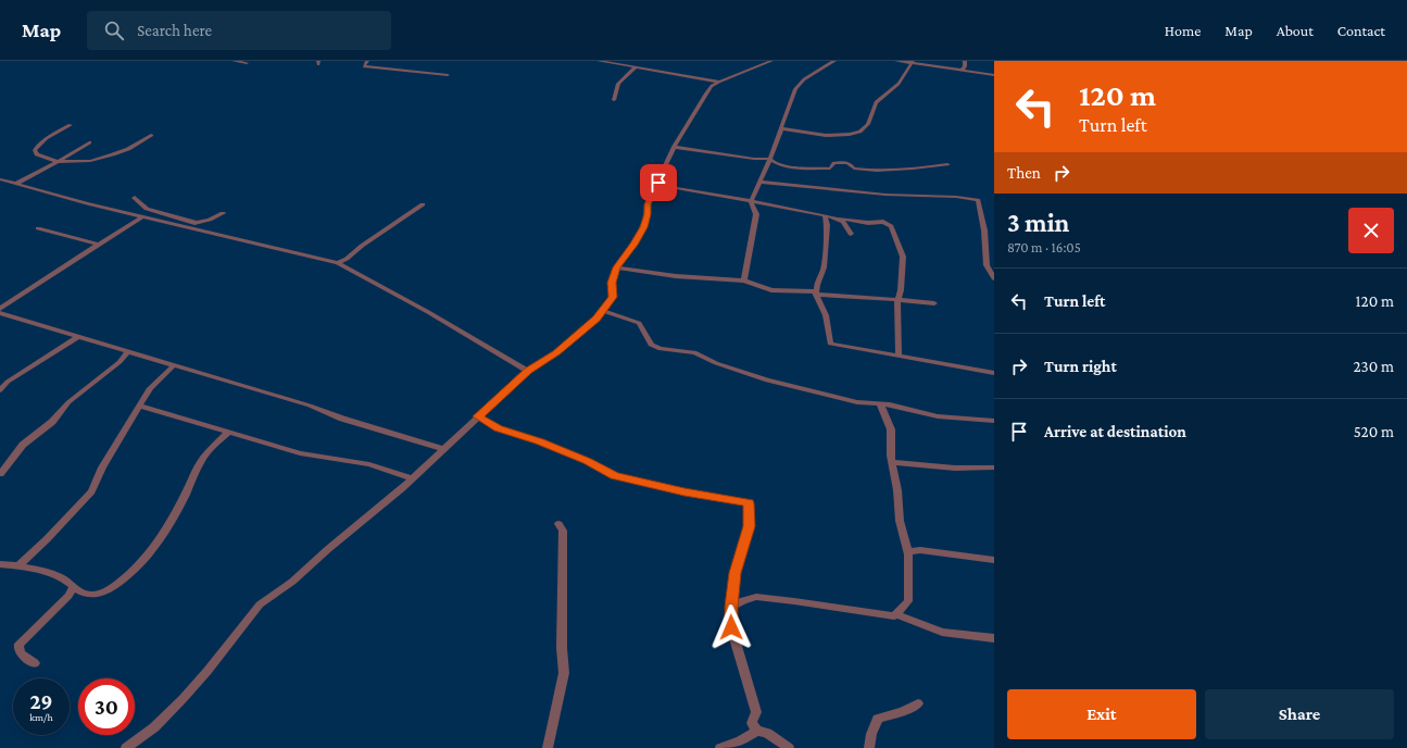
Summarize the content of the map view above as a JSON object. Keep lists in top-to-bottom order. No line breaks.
{"page":{"header":"Map","search":"Search here","nav":["Home","Map","About","Contact"],"turn":["120 m","Turn left"],"then":"Then","heading":["3 min","870 m · 16:05"],"list":[{"name":"Turn left","value":"120 m"},{"name":"Turn right","value":"230 m"},{"name":"Arrive at destination","value":"520 m"}],"speed":"29 km/h","limit":"30","buttons":["Exit","Share"]}}
